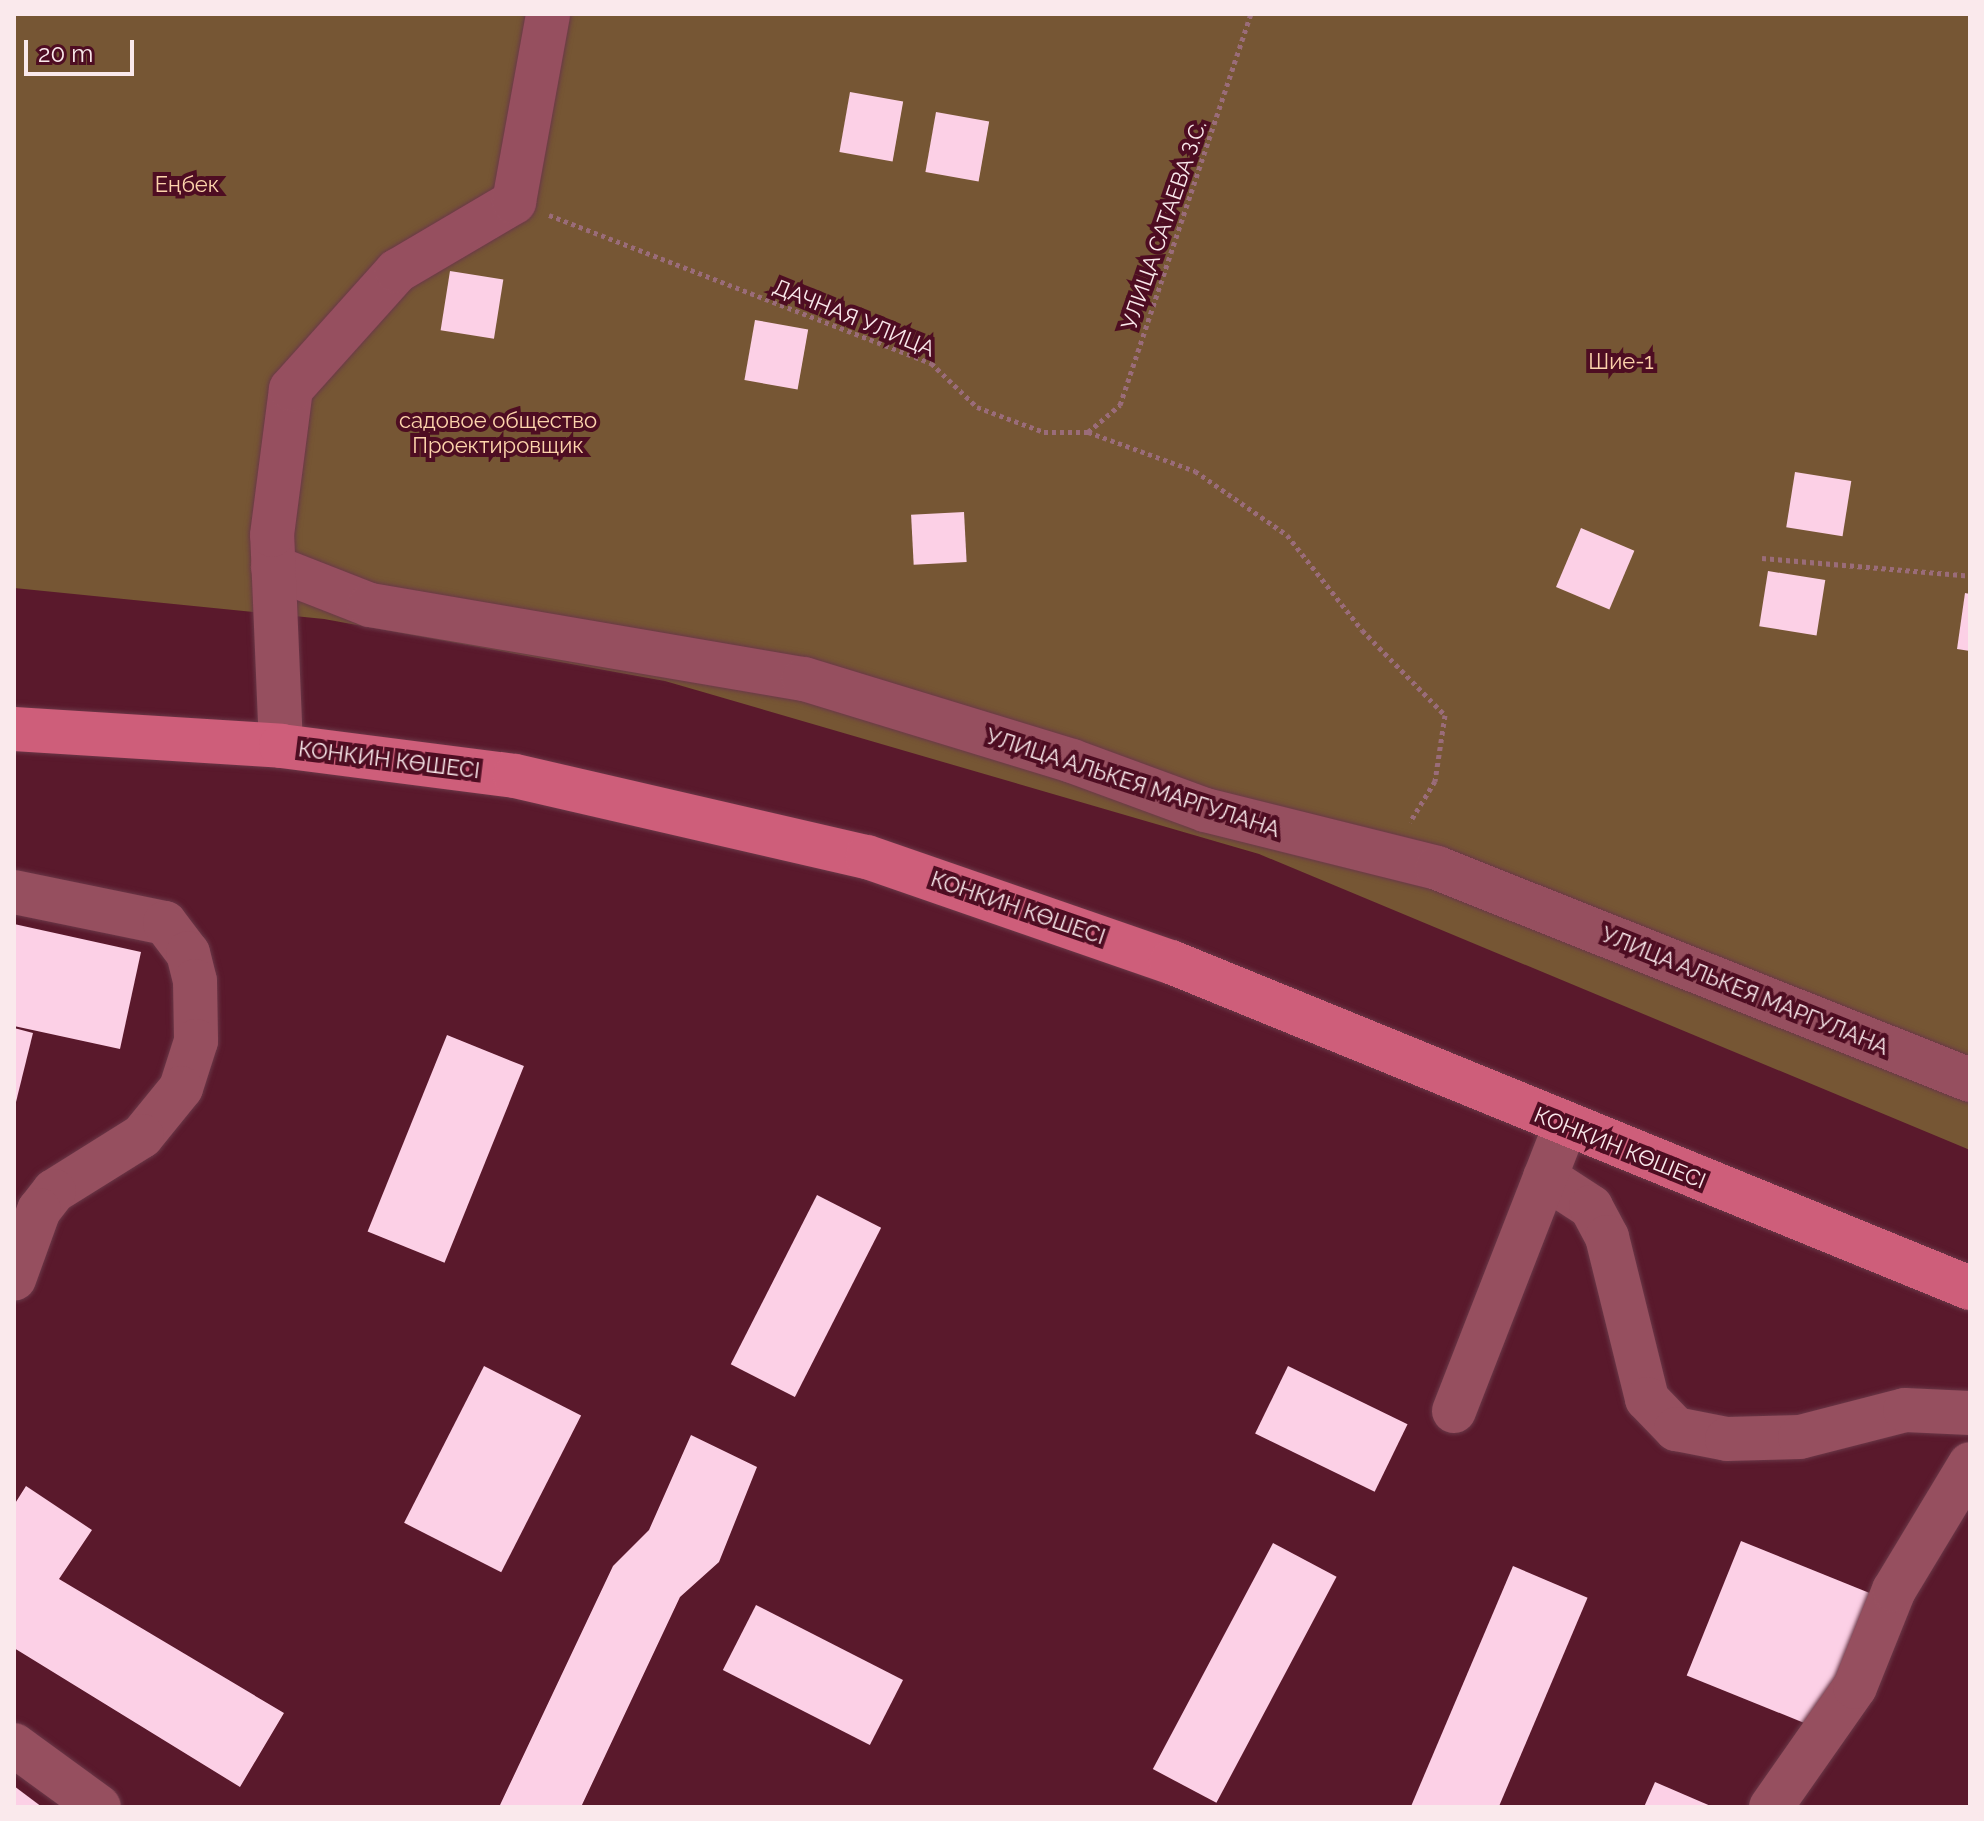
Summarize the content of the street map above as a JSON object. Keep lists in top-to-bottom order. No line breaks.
{"streets":{"highway":["КОНКИН КӨШЕСІ"],"street":["УЛИЦА АЛЬКЕЯ МАРГУЛАНА"],"path":["УЛИЦА САТАЕВА З.С.","ДАЧНАЯ УЛИЦА"]},"crossings":[["УЛИЦА САТАЕВА З.С.","ДАЧНАЯ УЛИЦА"],["ДАЧНАЯ УЛИЦА","УЛИЦА АЛЬКЕЯ МАРГУЛАНА"]],"parks":["Еңбек","Шие-1","садовое общество Проектировщик"],"scale_bar":"20 m"}
